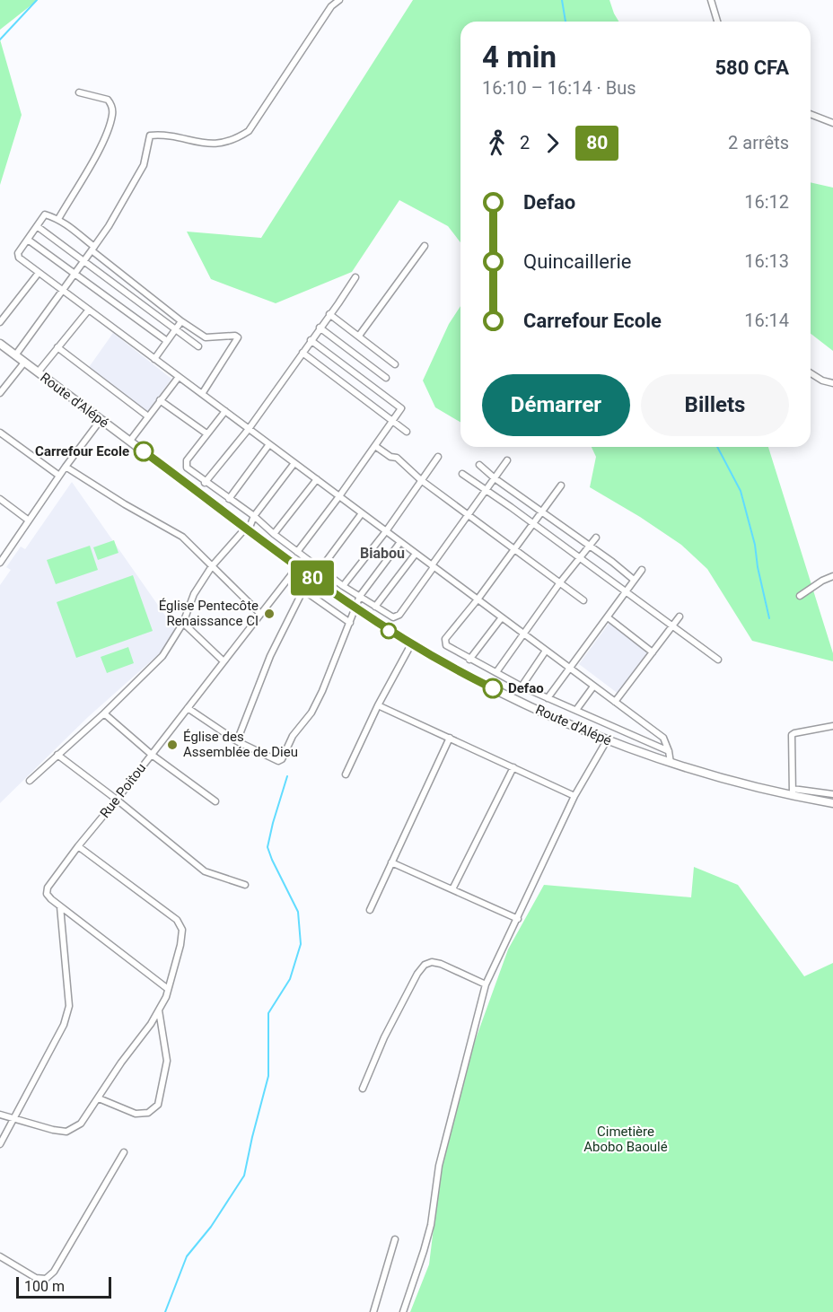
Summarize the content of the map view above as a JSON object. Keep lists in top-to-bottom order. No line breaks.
{"streets":{"main road":["Route d'Alépé"],"street":["Rue Poitou"]},"crossings":[["Route d'Alépé","Rue Poitou"]],"districts":["Biabou"],"parks":["Cimetière Abobo Baoulé"],"places":["Carrefour Ecole","Église Pentecôte Renaissance CI","Defao","Église des Assemblée de Dieu"],"lines":["bus line 80"],"scale_bar":"100 m","page":{"on_map":"80","heading":["4 min","16:10 – 16:14 · Bus","580 CFA"],"legs":["2","80","2 arrêts"],"list":[{"name":"Defao","value":"16:12"},{"name":"Quincaillerie","value":"16:13"},{"name":"Carrefour Ecole","value":"16:14"}],"buttons":["Démarrer","Billets"],"scale":"100 m"}}
